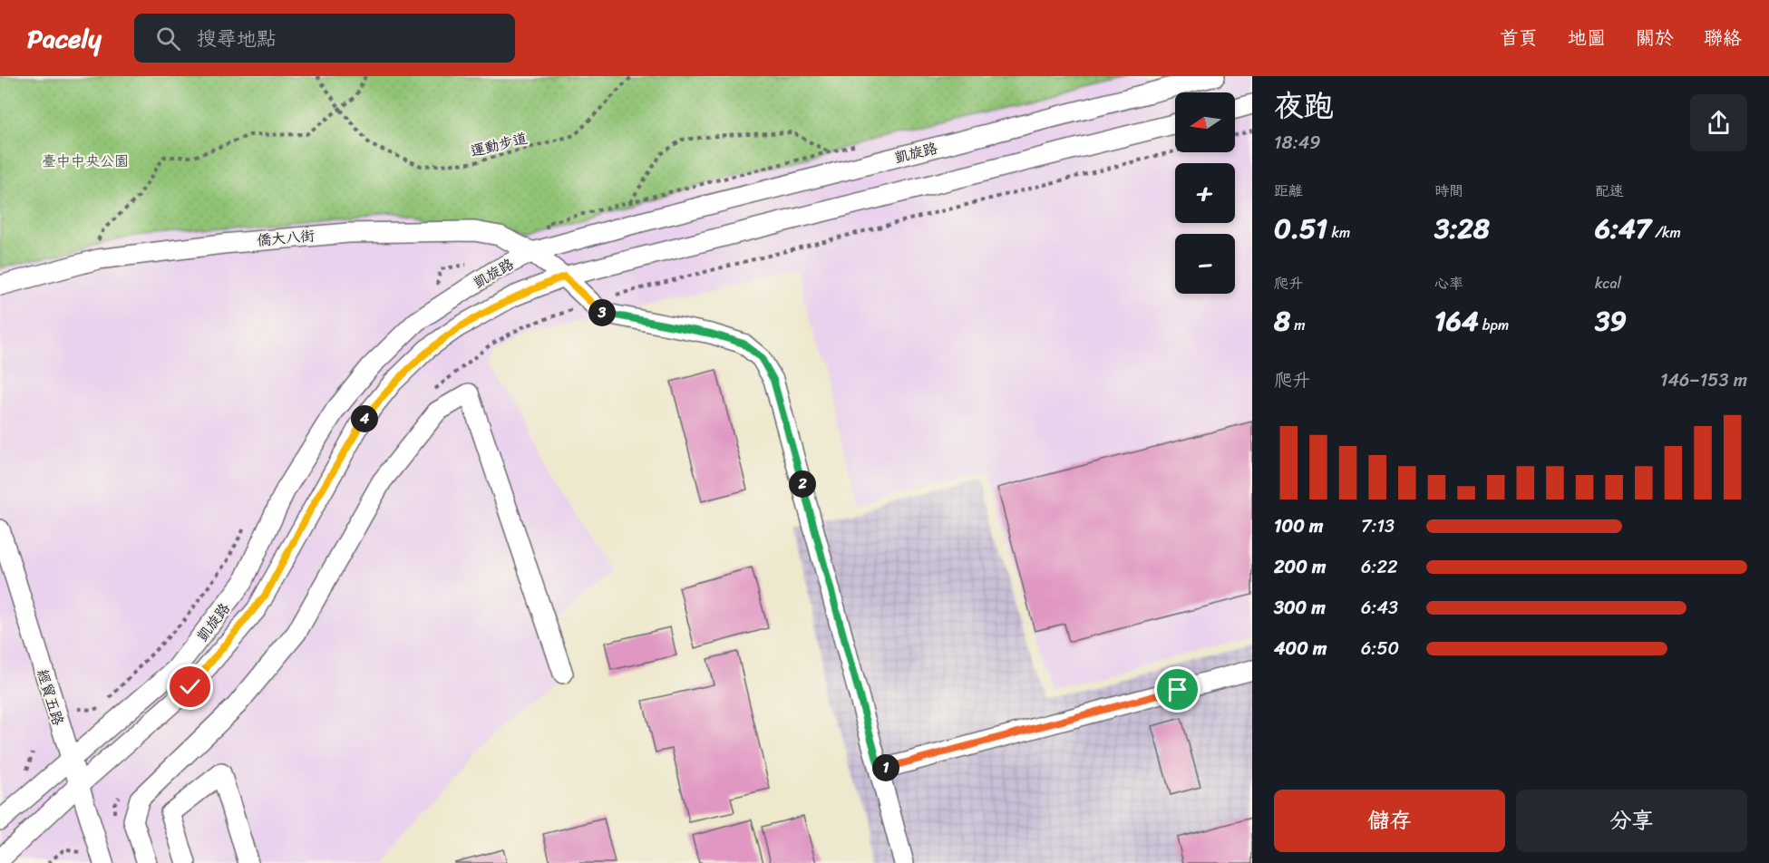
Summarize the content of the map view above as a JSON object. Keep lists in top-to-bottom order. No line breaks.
{"streets":{"street":["凱旋路","僑大八街","經貿五路"],"path":["運動步道"]},"crossings":[["凱旋路","僑大八街"],["凱旋路","經貿五路"]],"parks":["臺中中央公園"],"north":"left","page":{"header":"Pacely","search":"搜尋地點","nav":["首頁","地圖","關於","聯絡"],"heading":["夜跑","18:49"],"map_buttons":["+","−"],"stats":[["距離","0.51 km"],["時間","3:28"],["配速","6:47 /km"],["爬升","8 m"],["心率","164 bpm"],["kcal","39"]],"pins":["3","4","2","1"],"chart":["爬升","146–153 m"],"list":[{"name":"100 m","note":"7:13"},{"name":"200 m","note":"6:22"},{"name":"300 m","note":"6:43"},{"name":"400 m","note":"6:50"}],"buttons":["儲存","分享"]}}
